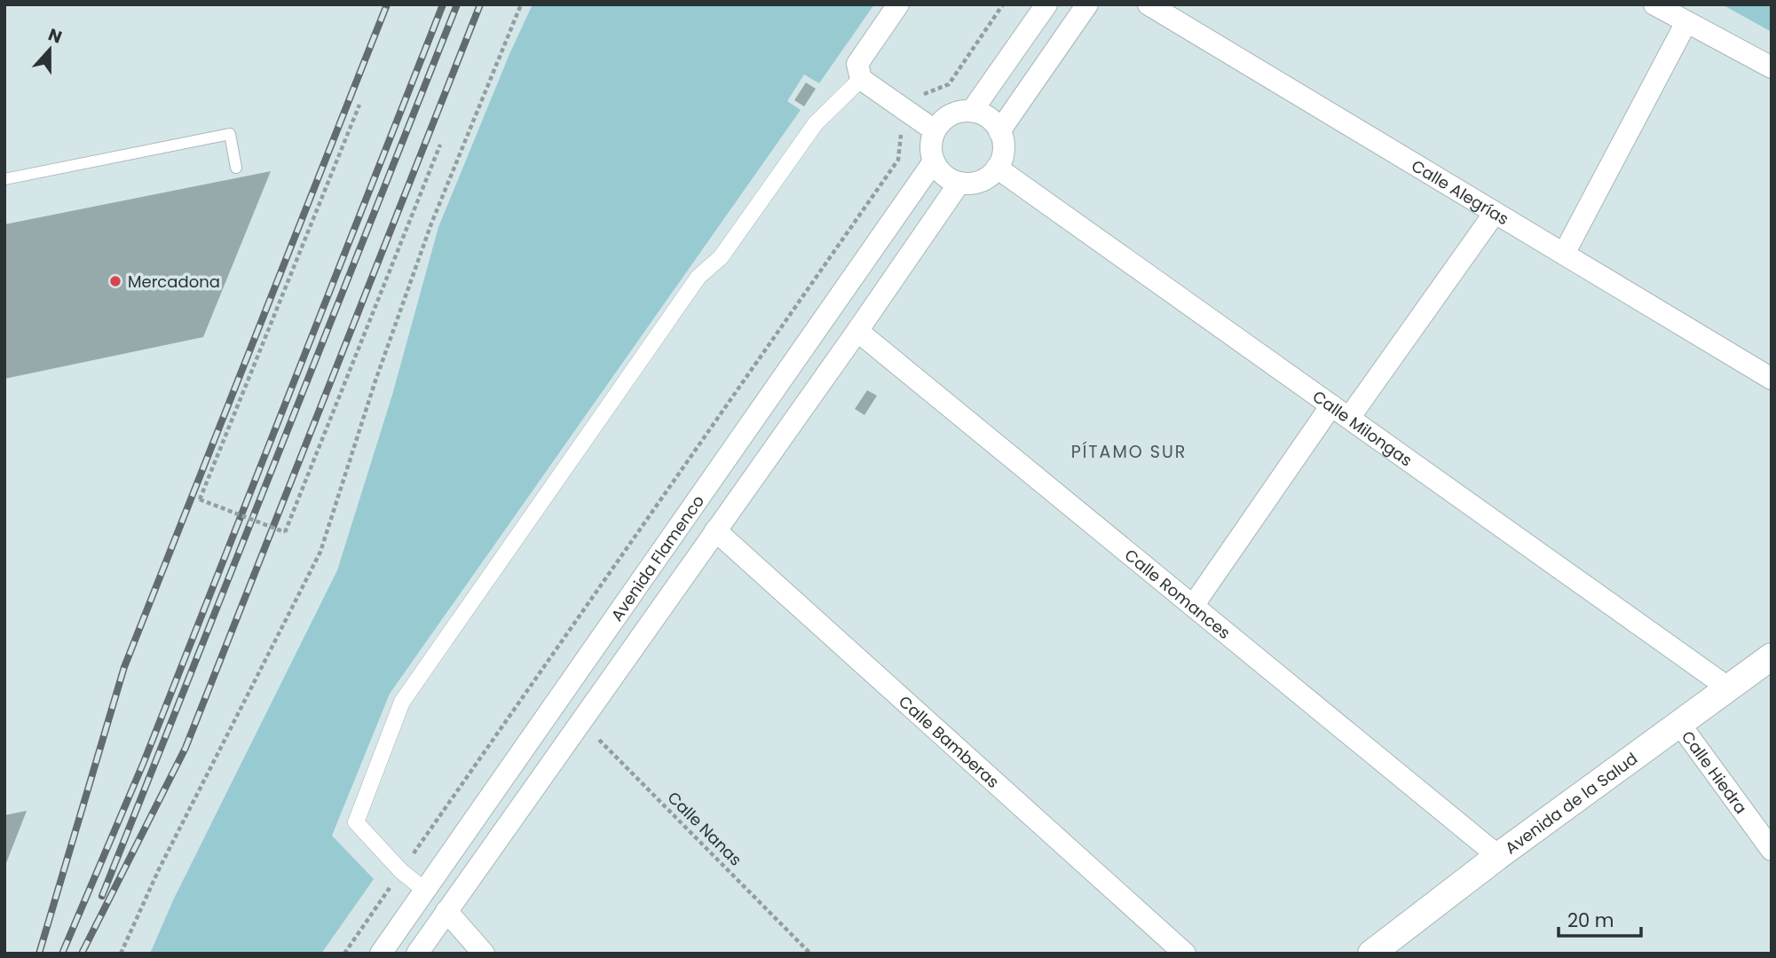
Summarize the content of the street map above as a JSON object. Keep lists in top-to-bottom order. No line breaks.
{"streets":{"street":["Calle Alegrías","Calle Milongas","Avenida Flamenco","Calle Romances","Calle Bamberas","Calle Hiedra","Avenida de la Salud"],"path":["Calle Nanas"]},"crossings":[["Calle Milongas","Avenida Flamenco"],["Calle Milongas","Avenida de la Salud"],["Avenida Flamenco","Calle Romances"],["Avenida Flamenco","Calle Bamberas"],["Avenida Flamenco","Calle Nanas"],["Calle Romances","Avenida de la Salud"],["Calle Hiedra","Avenida de la Salud"]],"districts":["PÍTAMO SUR"],"places":["Mercadona"],"scale_bar":"20 m","north":"top"}
